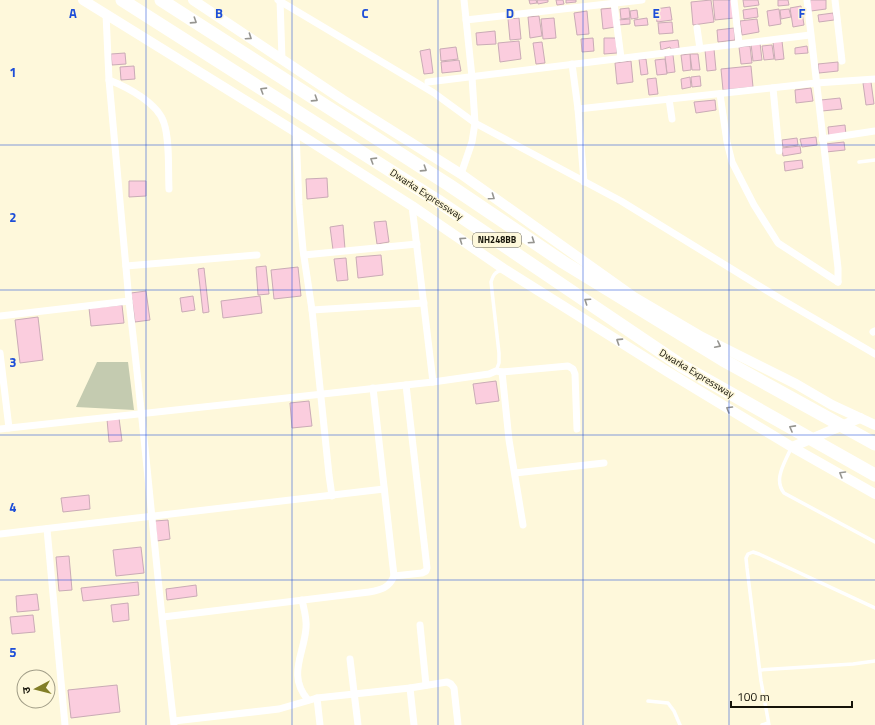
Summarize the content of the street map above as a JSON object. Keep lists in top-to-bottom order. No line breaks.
{"streets":{"highway":["Dwarka Expressway","NH248BB"]},"scale_bar":"100 m","north":"left","grid":{"columns":["A","B","C","D","E","F"],"rows":["1","2","3","4","5"]}}
